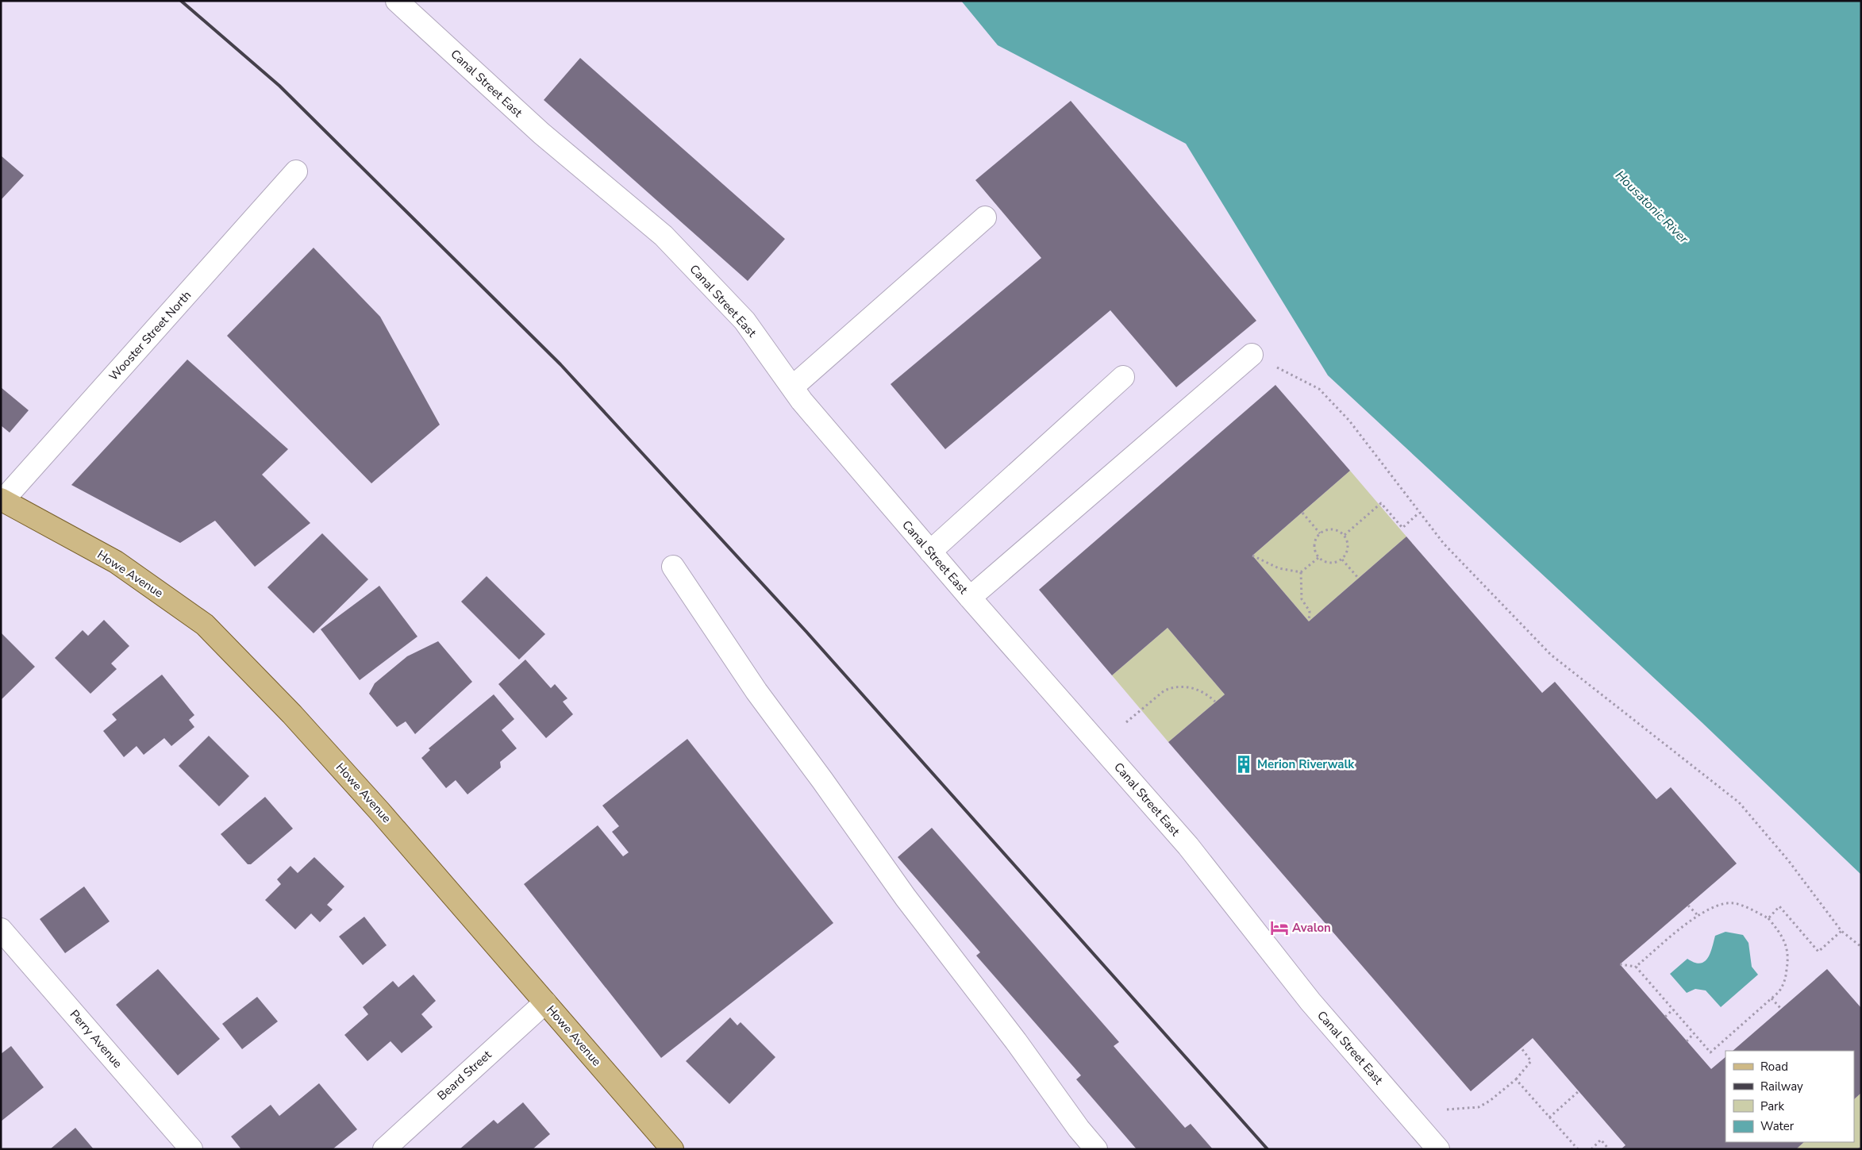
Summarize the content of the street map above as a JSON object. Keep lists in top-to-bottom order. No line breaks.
{"streets":{"main road":["Howe Avenue"],"street":["Canal Street East","Wooster Street North","Perry Avenue","Beard Street"]},"crossings":[["Wooster Street North","Howe Avenue"],["Howe Avenue","Beard Street"]],"water":["Housatonic River"],"places":{"building":["Merion Riverwalk"],"hotel":["Avalon"]},"legend":["Road","Railway","Park","Water"]}
